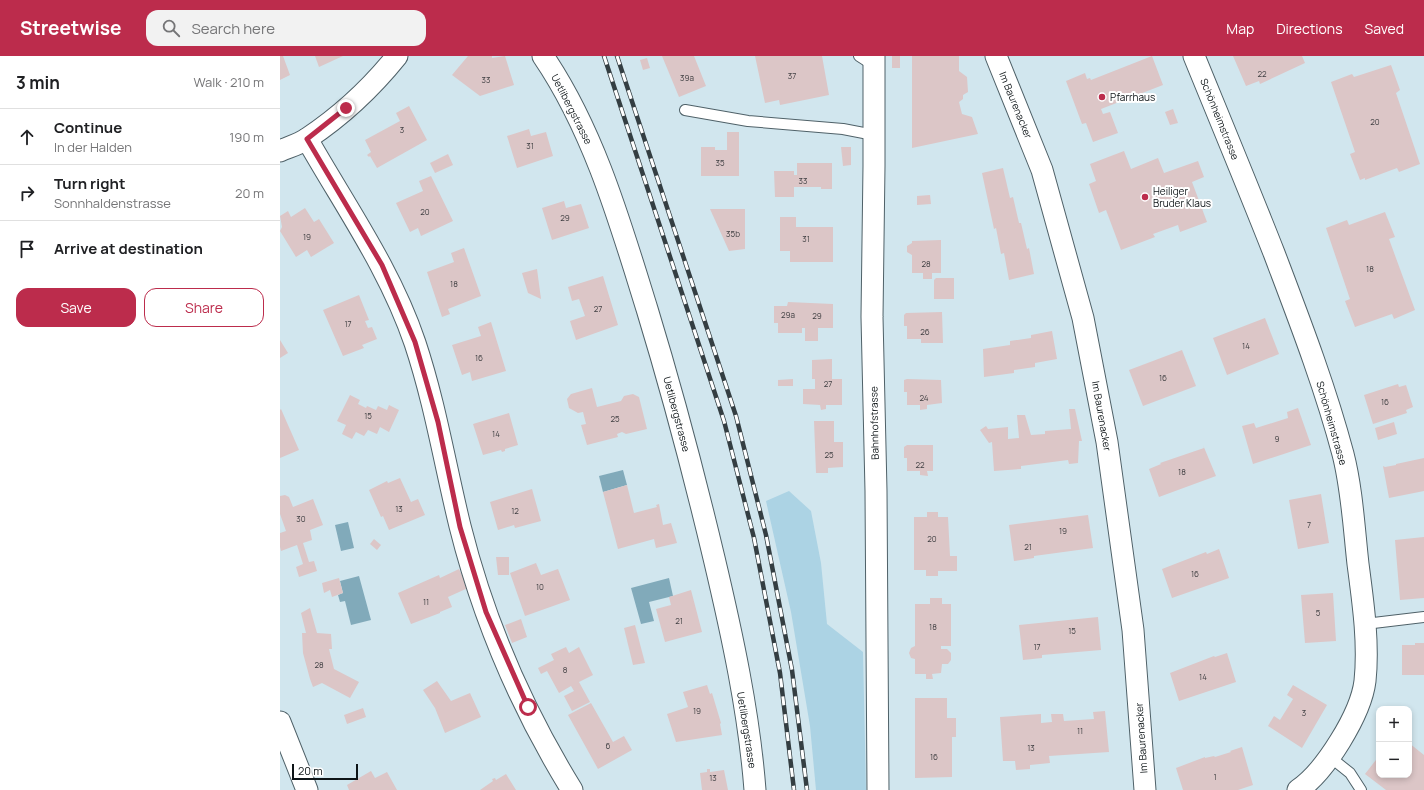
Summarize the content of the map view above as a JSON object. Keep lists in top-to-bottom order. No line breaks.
{"streets":{"street":["Im Baurenacker","Uetlibergstrasse","Schönheimstrasse","Bahnhofstrasse"]},"places":["Pfarrhaus","Heiliger Bruder Klaus"],"house_numbers":["22","37","39a","33","20","3","31","35","33","20","29","35b","19","31","28","18","18","27","29a","29","17","26","14","16","16","27","24","16","15","25","14","9","25","22","18","13","12","30","7","19","20","21","16","10","11","5","21","18","15","17","28","8","14","19","3","11","6","13","16","1","13"],"scale_bar":"20 m","page":{"header":"Streetwise","search":"Search here","nav":["Map","Directions","Saved"],"heading":["3 min","Walk · 210 m"],"list":[["Continue","In der Halden","190 m"],["Turn right","Sonnhaldenstrasse","20 m"],"Arrive at destination"],"buttons":["Save","Share"],"map_buttons":["+","−"],"scale":"20 m"}}
